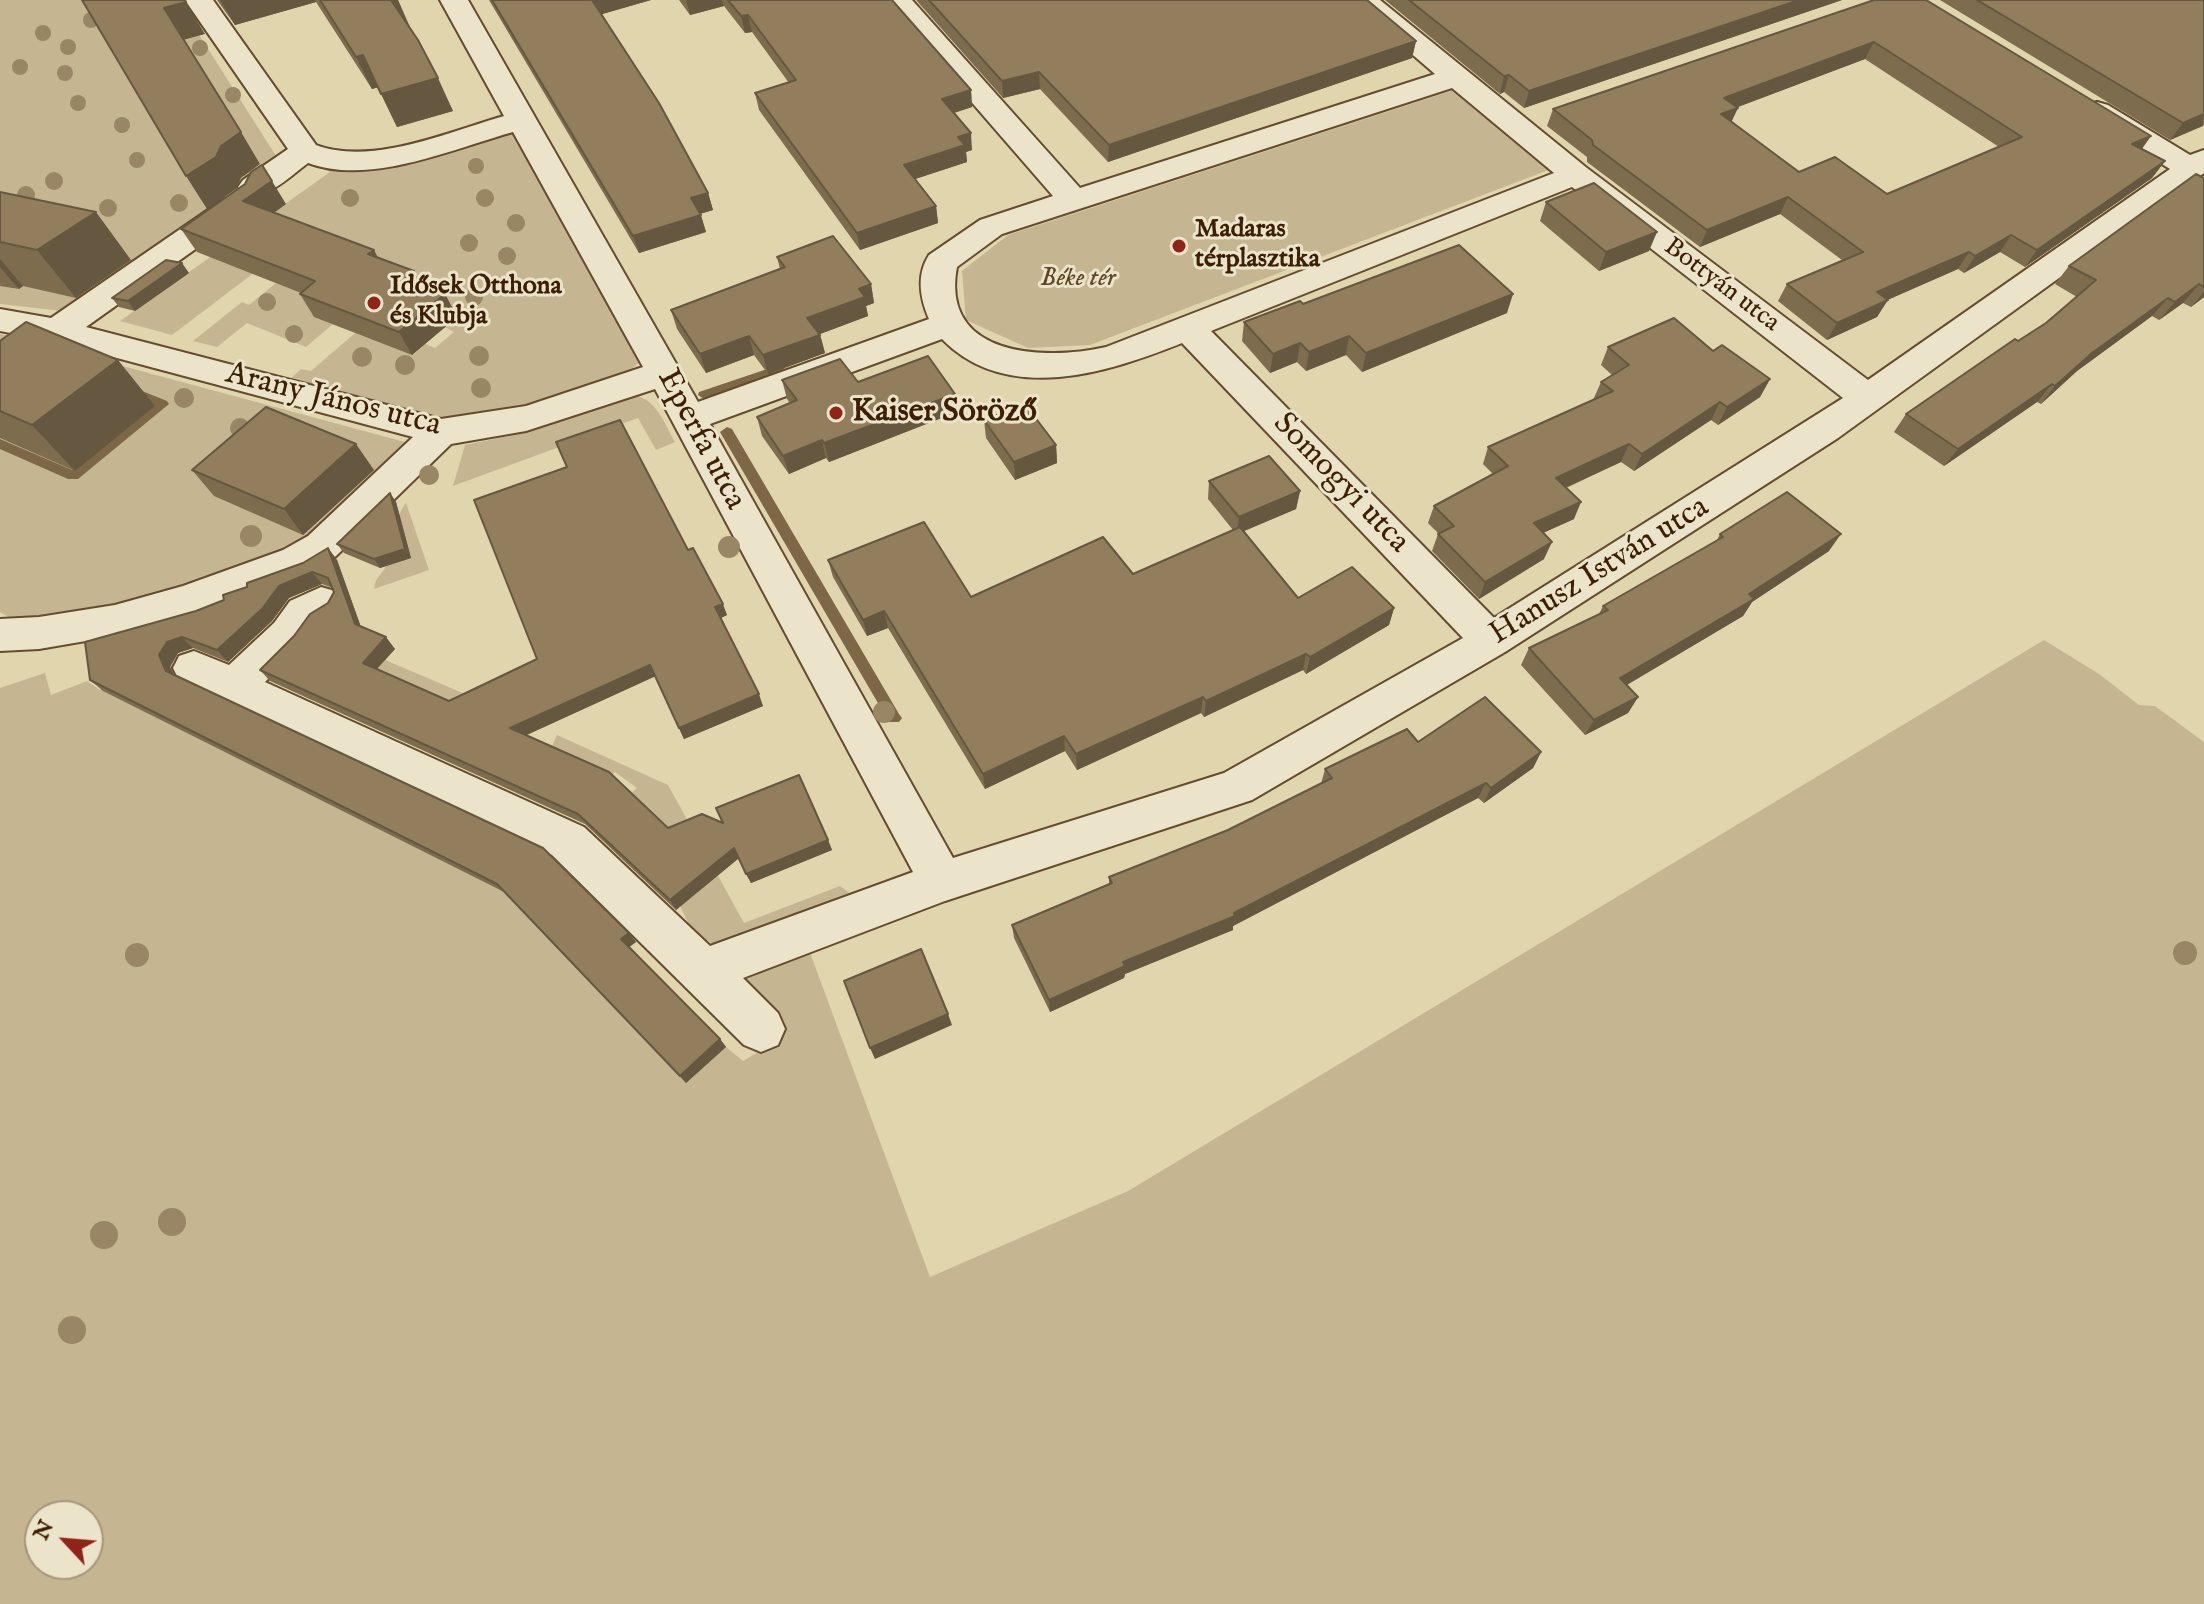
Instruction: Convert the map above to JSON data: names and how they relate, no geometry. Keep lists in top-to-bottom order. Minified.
{"streets":{"street":["Bottyán utca","Arany János utca","Eperfa utca","Somogyi utca","Hanusz István utca"]},"crossings":[["Bottyán utca","Hanusz István utca"],["Arany János utca","Eperfa utca"],["Eperfa utca","Hanusz István utca"],["Somogyi utca","Hanusz István utca"]],"parks":["Béke tér"],"places":["Madaras térplasztika","Idősek Otthona és Klubja","Kaiser Söröző"],"north":"top left"}
